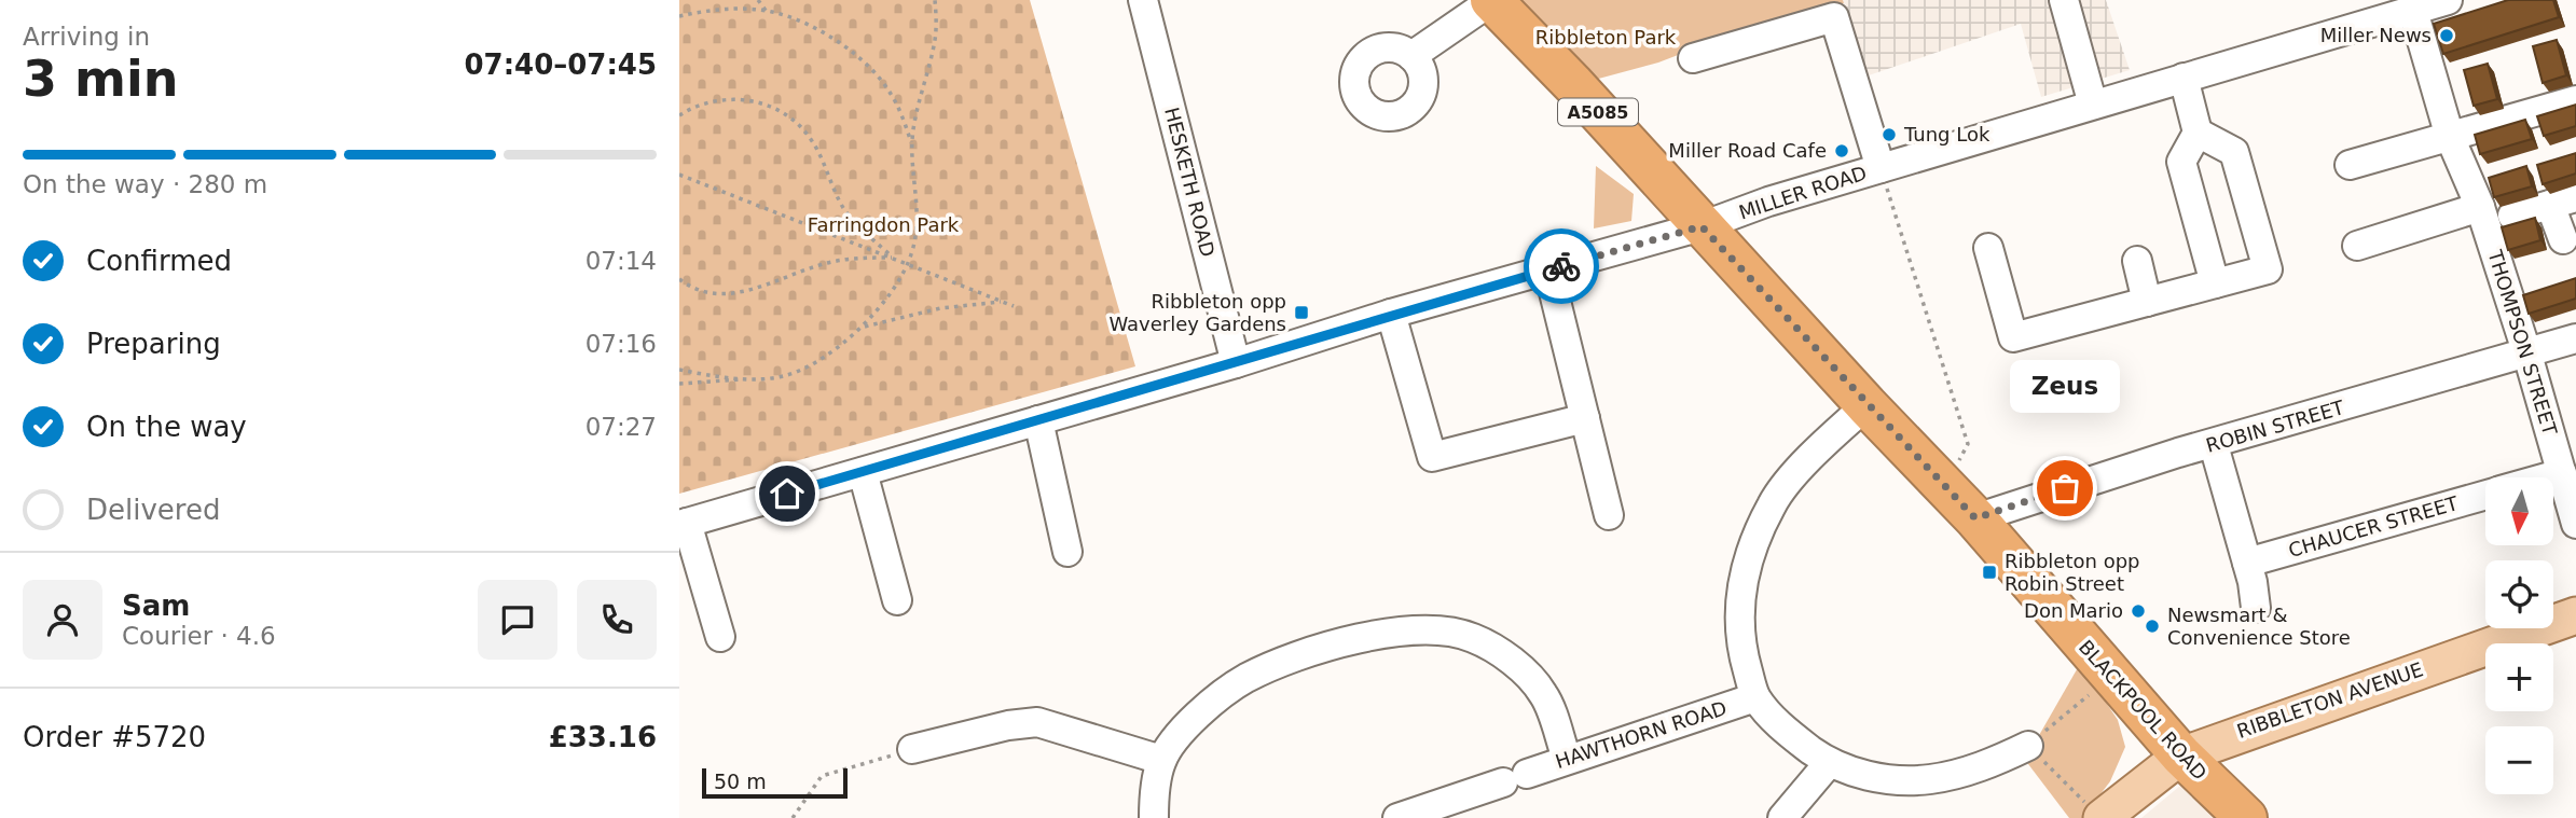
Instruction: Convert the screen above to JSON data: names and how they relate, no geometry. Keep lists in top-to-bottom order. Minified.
{"streets":{"highway":["A5085","BLACKPOOL ROAD"],"main road":["RIBBLETON AVENUE"],"street":["HESKETH ROAD","MILLER ROAD","THOMPSON STREET","ROBIN STREET","CHAUCER STREET","HAWTHORN ROAD"]},"crossings":[["HESKETH ROAD","MILLER ROAD"],["MILLER ROAD","THOMPSON STREET"],["MILLER ROAD","BLACKPOOL ROAD"],["THOMPSON STREET","ROBIN STREET"],["THOMPSON STREET","CHAUCER STREET"],["ROBIN STREET","BLACKPOOL ROAD"],["RIBBLETON AVENUE","BLACKPOOL ROAD"]],"parks":["Ribbleton Park","Farringdon Park"],"places":{"other":["Miller News","Tung Lok","Miller Road Cafe","Zeus","Don Mario","Newsmart & Convenience Store"],"transit":["Ribbleton opp Waverley Gardens","Ribbleton opp Robin Street"]},"scale_bar":"50 m","north":"bottom","page":{"heading":["3 min","Arriving in","07:40–07:45"],"panel":["Sam","Courier · 4.6","Order #5720","£33.16"],"bar":"On the way · 280 m","list":[["Confirmed","07:14"],["Preparing","07:16"],["On the way","07:27"],"Delivered"],"bubble":"Zeus","map_buttons":["+","−"],"scale":"50 m"}}
